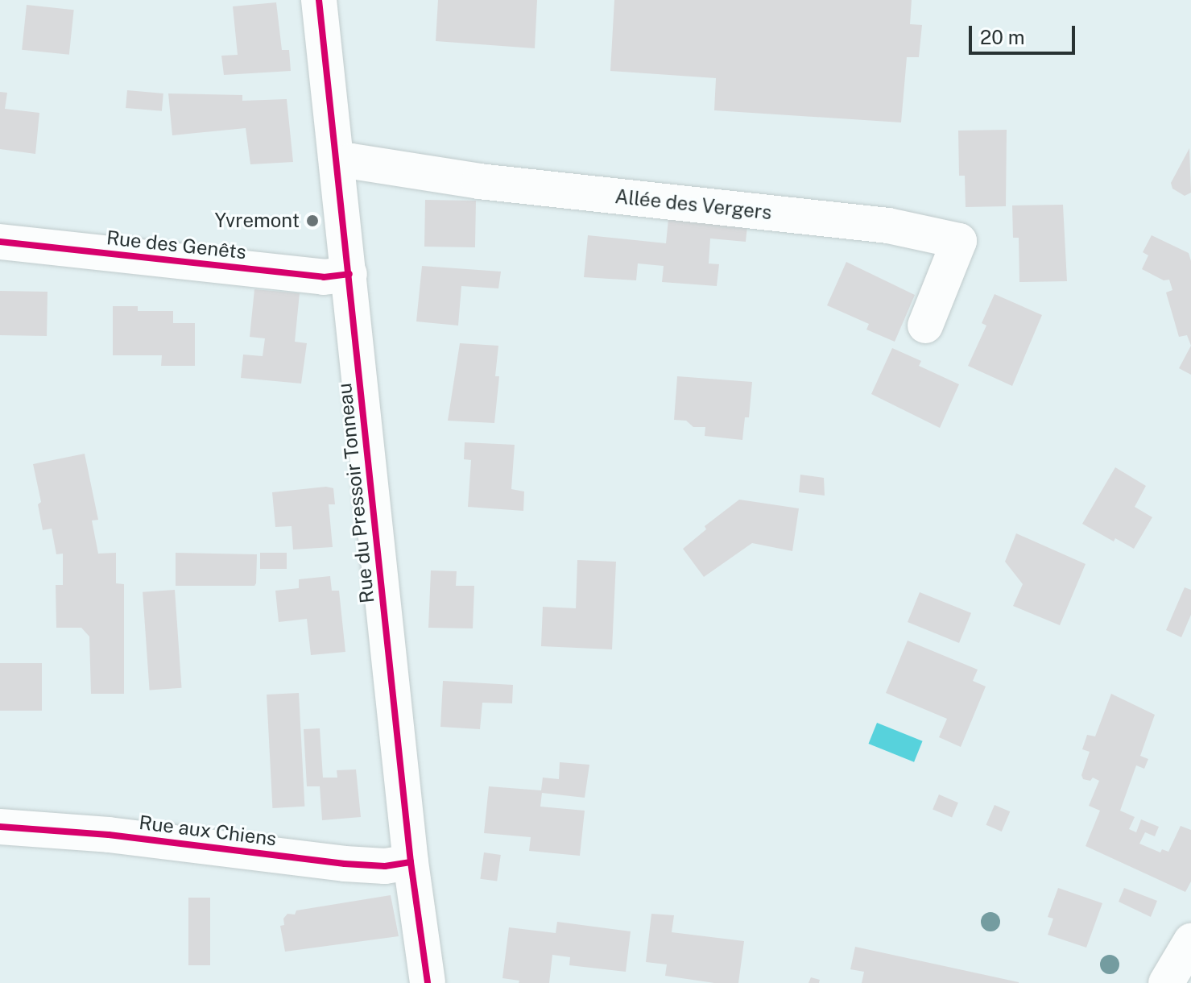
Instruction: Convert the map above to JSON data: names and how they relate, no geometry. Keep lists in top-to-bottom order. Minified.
{"streets":{"street":["Allée des Vergers","Rue des Genêts","Rue du Pressoir Tonneau","Rue aux Chiens"]},"crossings":[["Allée des Vergers","Rue du Pressoir Tonneau"],["Rue des Genêts","Rue du Pressoir Tonneau"],["Rue du Pressoir Tonneau","Rue aux Chiens"]],"places":["Yvremont"],"scale_bar":"20 m"}
